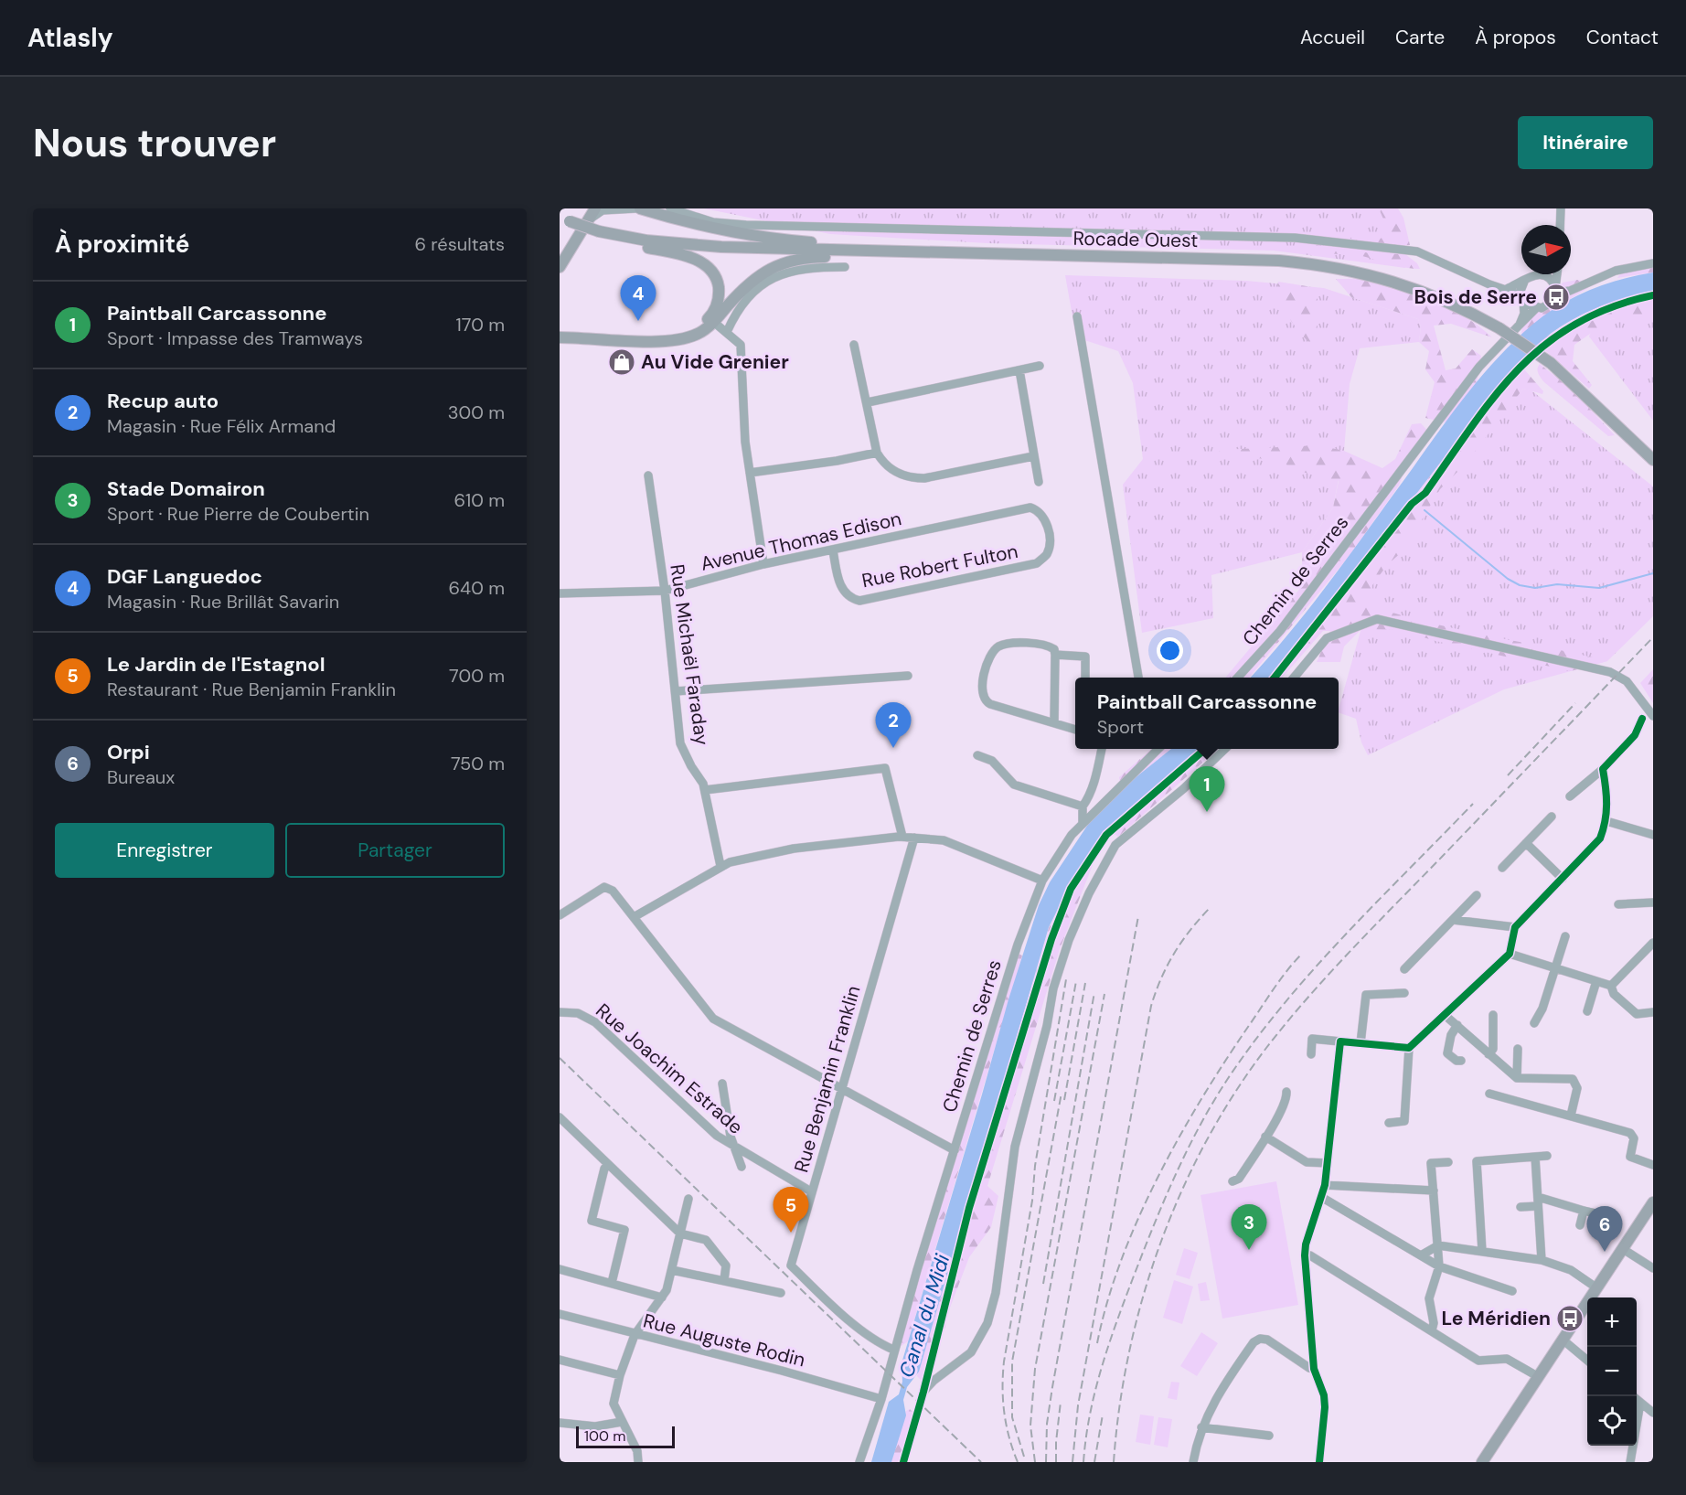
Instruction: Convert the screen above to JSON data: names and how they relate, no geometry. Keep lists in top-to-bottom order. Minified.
{"streets":{"main road":["Rocade Ouest"],"street":["Avenue Thomas Edison","Rue Robert Fulton","Chemin de Serres","Rue Michaël Faraday","Rue Joachim Estrade","Rue Benjamin Franklin","Rue Auguste Rodin"]},"crossings":[["Avenue Thomas Edison","Rue Robert Fulton"],["Avenue Thomas Edison","Rue Michaël Faraday"],["Chemin de Serres","Rue Benjamin Franklin"],["Chemin de Serres","Rue Auguste Rodin"],["Rue Joachim Estrade","Rue Benjamin Franklin"]],"water":["Canal du Midi"],"places":{"bus stop":["Bois de Serre","Le Méridien"],"shop":["Au Vide Grenier"]},"scale_bar":"100 m","north":"right","page":{"header":"Atlasly","nav":["Accueil","Carte","À propos","Contact"],"buttons":["Itinéraire",["Enregistrer","Partager"]],"title":"Nous trouver","heading":["À proximité","6 résultats"],"pins":["4","2","1","5","3","6"],"list":[{"mark":"1","name":"Paintball Carcassonne","note":"Sport · Impasse des Tramways","value":"170 m"},{"mark":"2","name":"Recup auto","note":"Magasin · Rue Félix Armand","value":"300 m"},{"mark":"3","name":"Stade Domairon","note":"Sport · Rue Pierre de Coubertin","value":"610 m"},{"mark":"4","name":"DGF Languedoc","note":"Magasin · Rue Brillât Savarin","value":"640 m"},{"mark":"5","name":"Le Jardin de l'Estagnol","note":"Restaurant · Rue Benjamin Franklin","value":"700 m"},{"mark":"6","name":"Orpi","note":"Bureaux","value":"750 m"}],"popup":["Paintball Carcassonne","Sport"],"map_buttons":["+","−"],"scale":"100 m"}}
